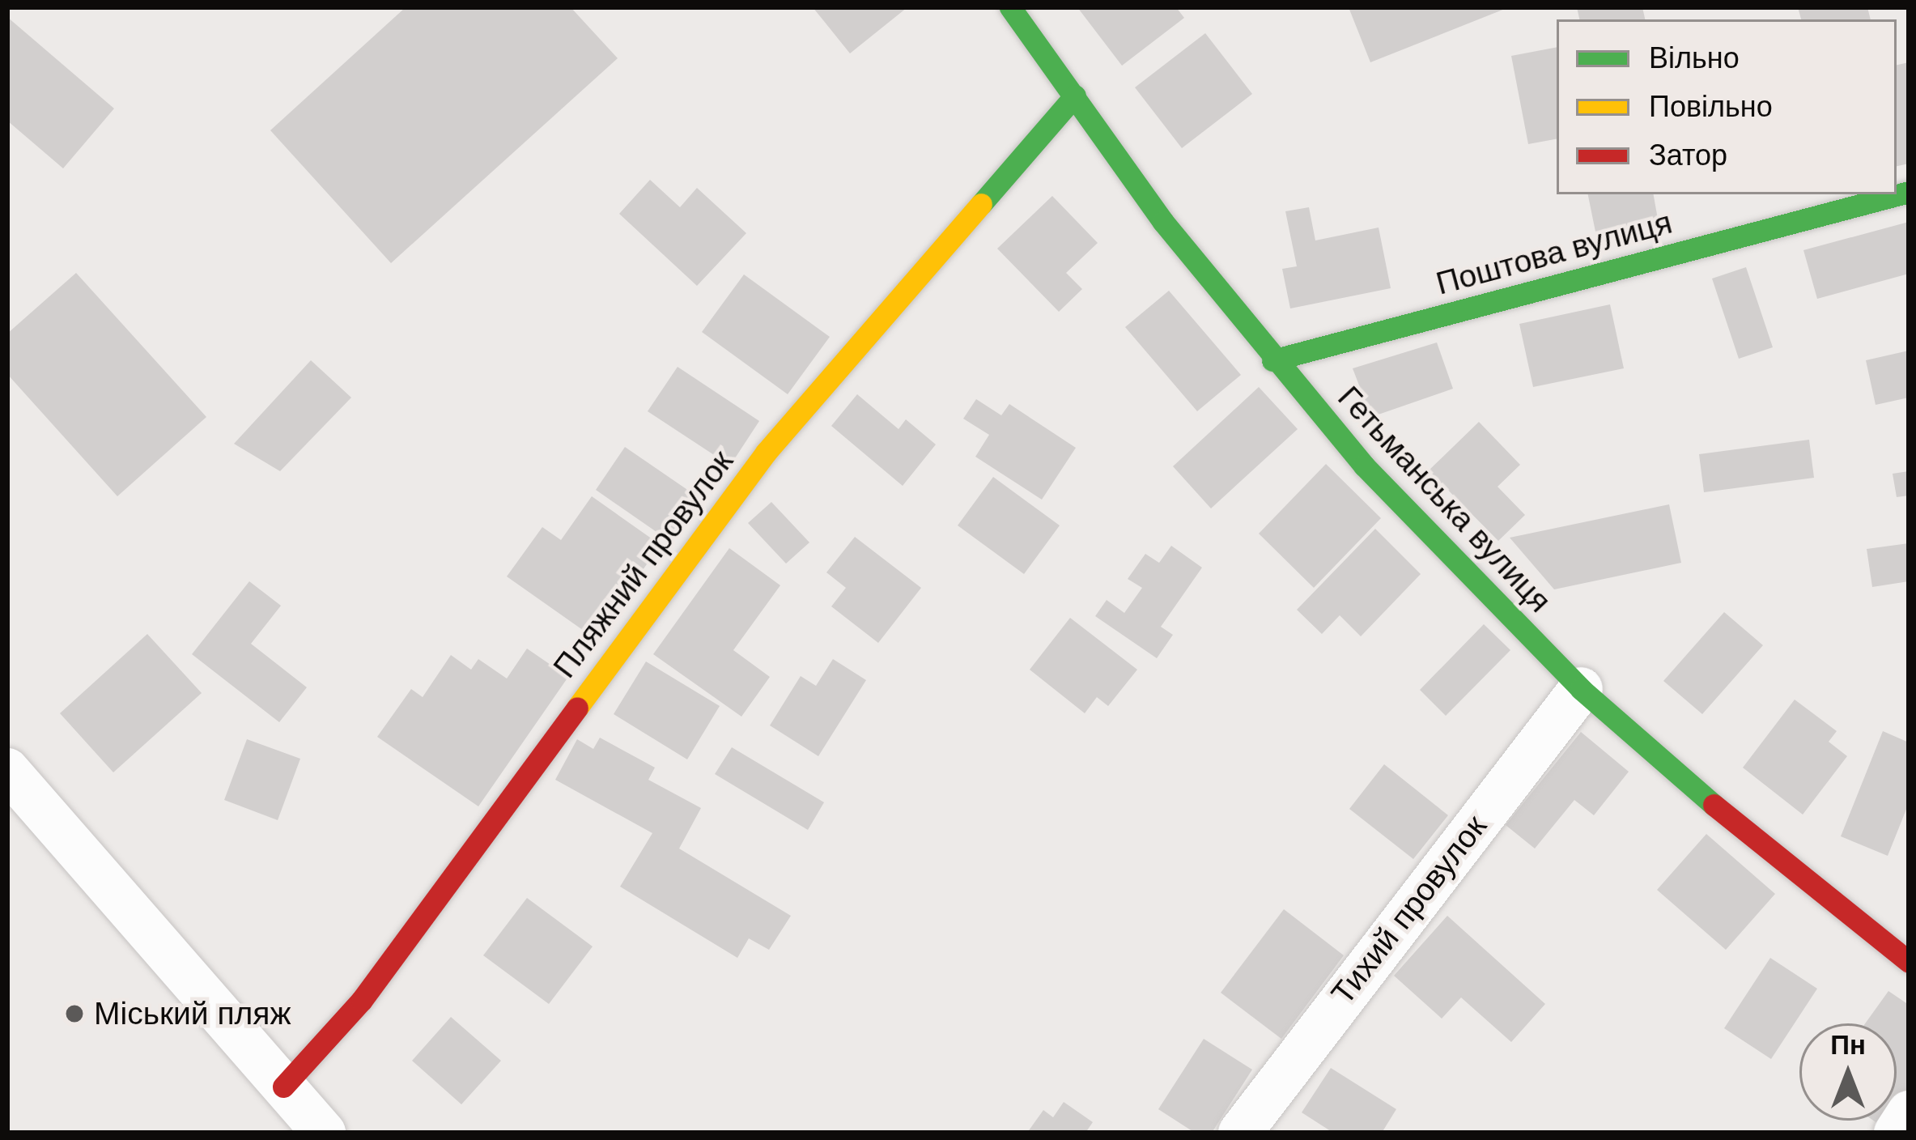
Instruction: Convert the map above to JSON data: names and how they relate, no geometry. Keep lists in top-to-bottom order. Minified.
{"streets":{"street":["Поштова вулиця","Гетьманська вулиця","Пляжний провулок","Тихий провулок"]},"crossings":[["Поштова вулиця","Гетьманська вулиця"],["Гетьманська вулиця","Пляжний провулок"],["Гетьманська вулиця","Тихий провулок"]],"places":["Міський пляж"],"legend":["Вільно","Повільно","Затор"],"north":"top"}
